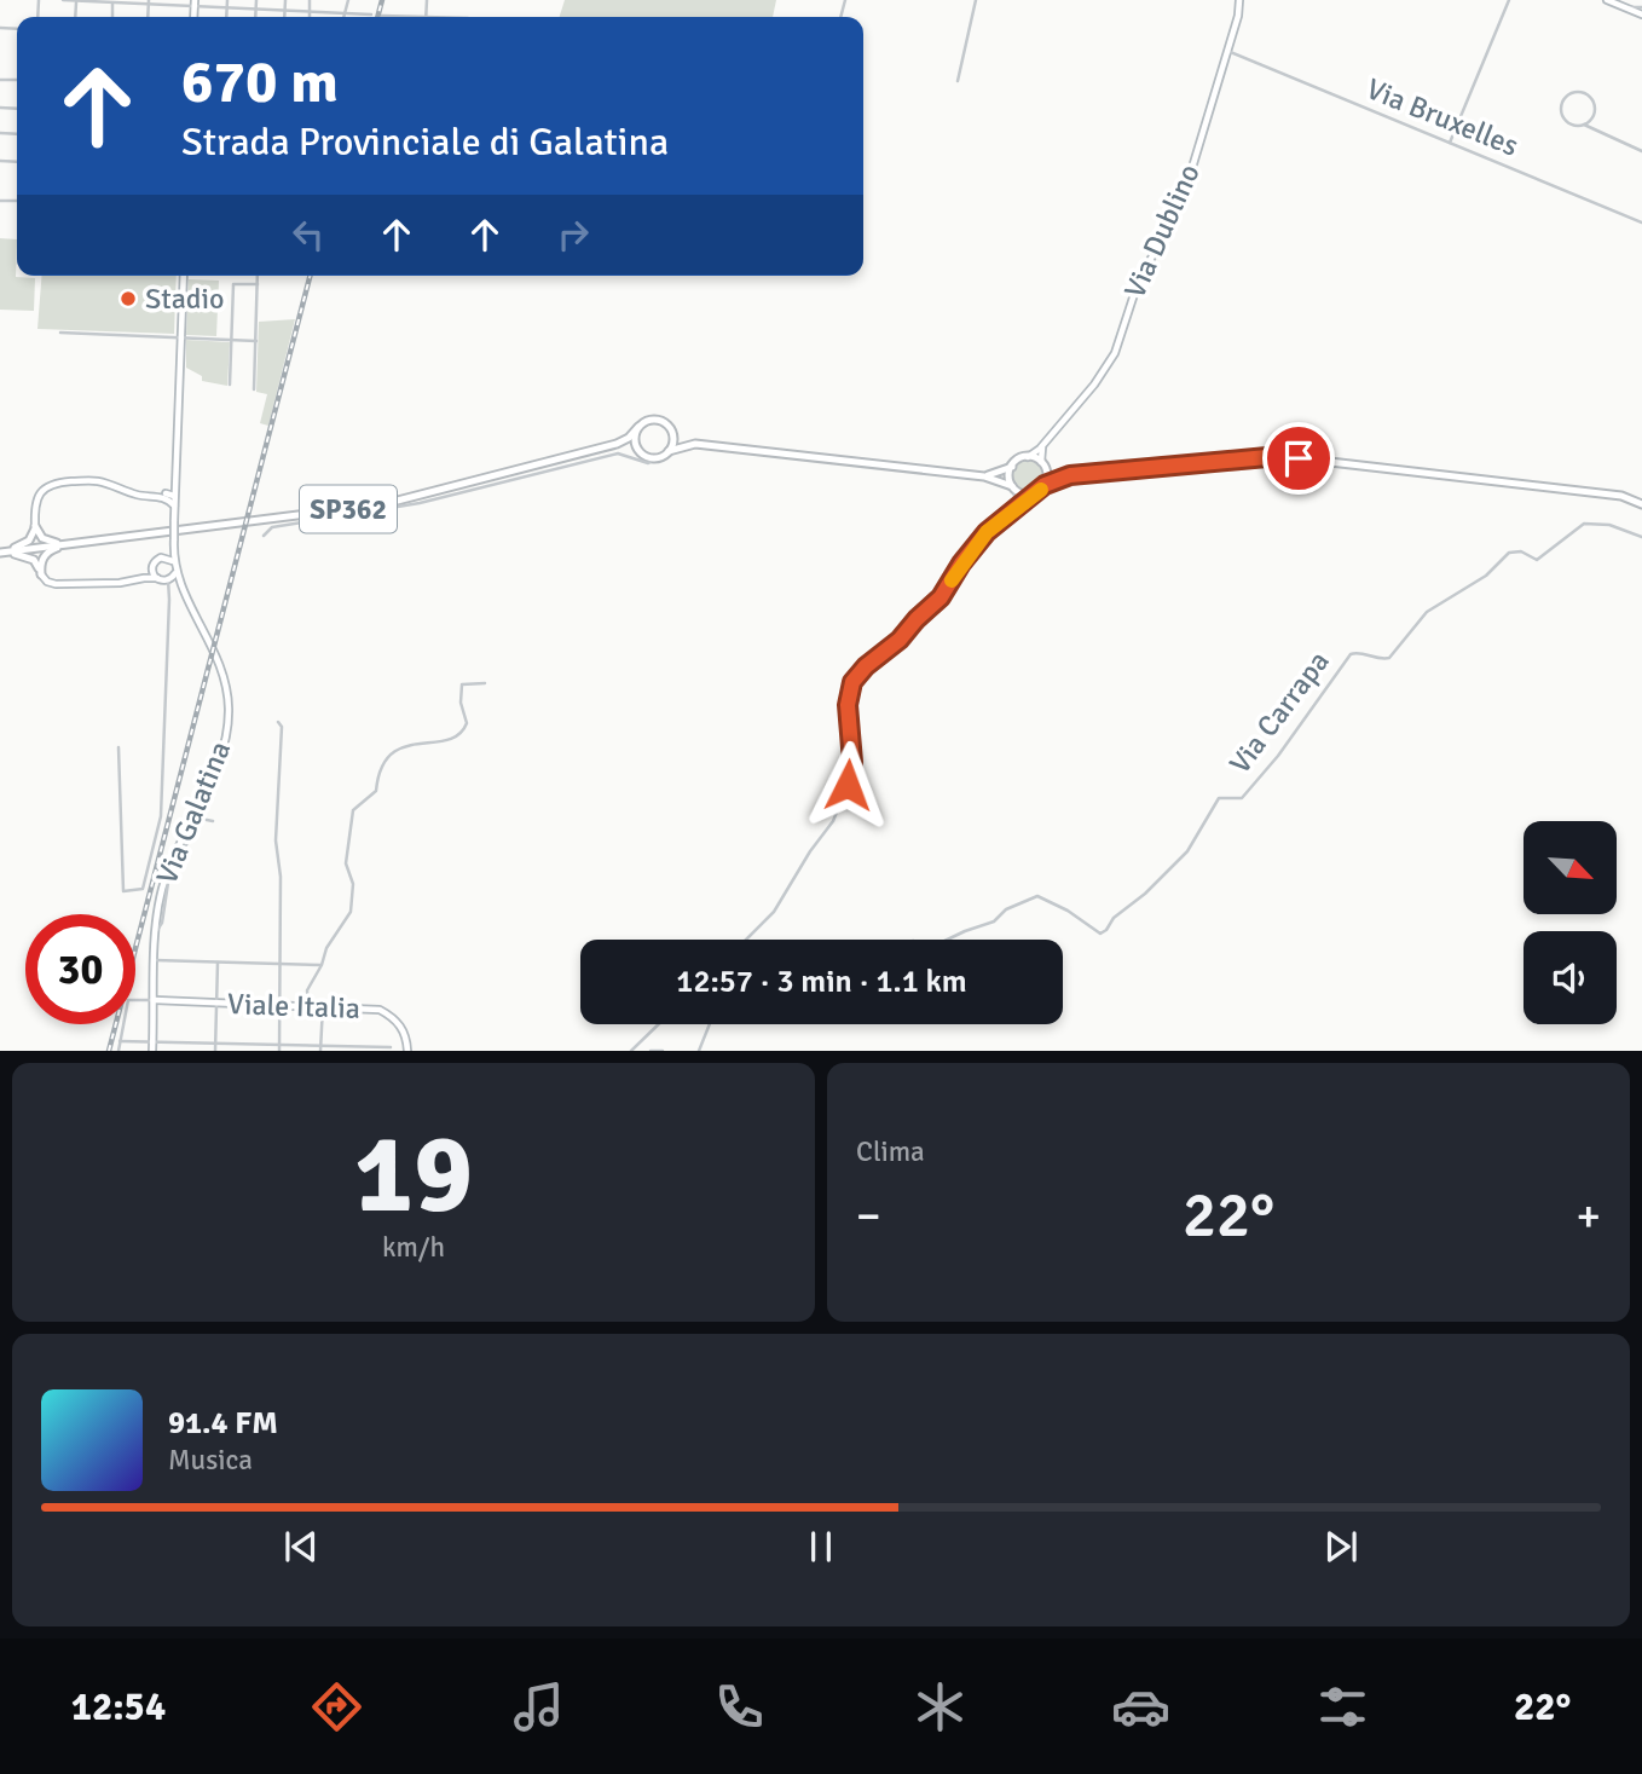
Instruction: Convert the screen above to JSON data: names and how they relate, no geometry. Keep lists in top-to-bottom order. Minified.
{"streets":{"main road":["SP362"],"street":["Via Bruxelles","Via Dublino","Via Carrapa","Via Galatina","Viale Italia"]},"crossings":[["Via Bruxelles","Via Dublino"],["Via Galatina","Viale Italia"]],"places":["Stadio"],"north":"bottom right","page":{"turn":["670 m","Strada Provinciale di Galatina"],"limit":"30","trip":"12:57 · 3 min · 1.1 km","tile":[["19","km/h"],"Clima"],"heat":["−","22°","+"],"song":["91.4 FM","Musica"],"tabs":["12:54","22°"]}}
